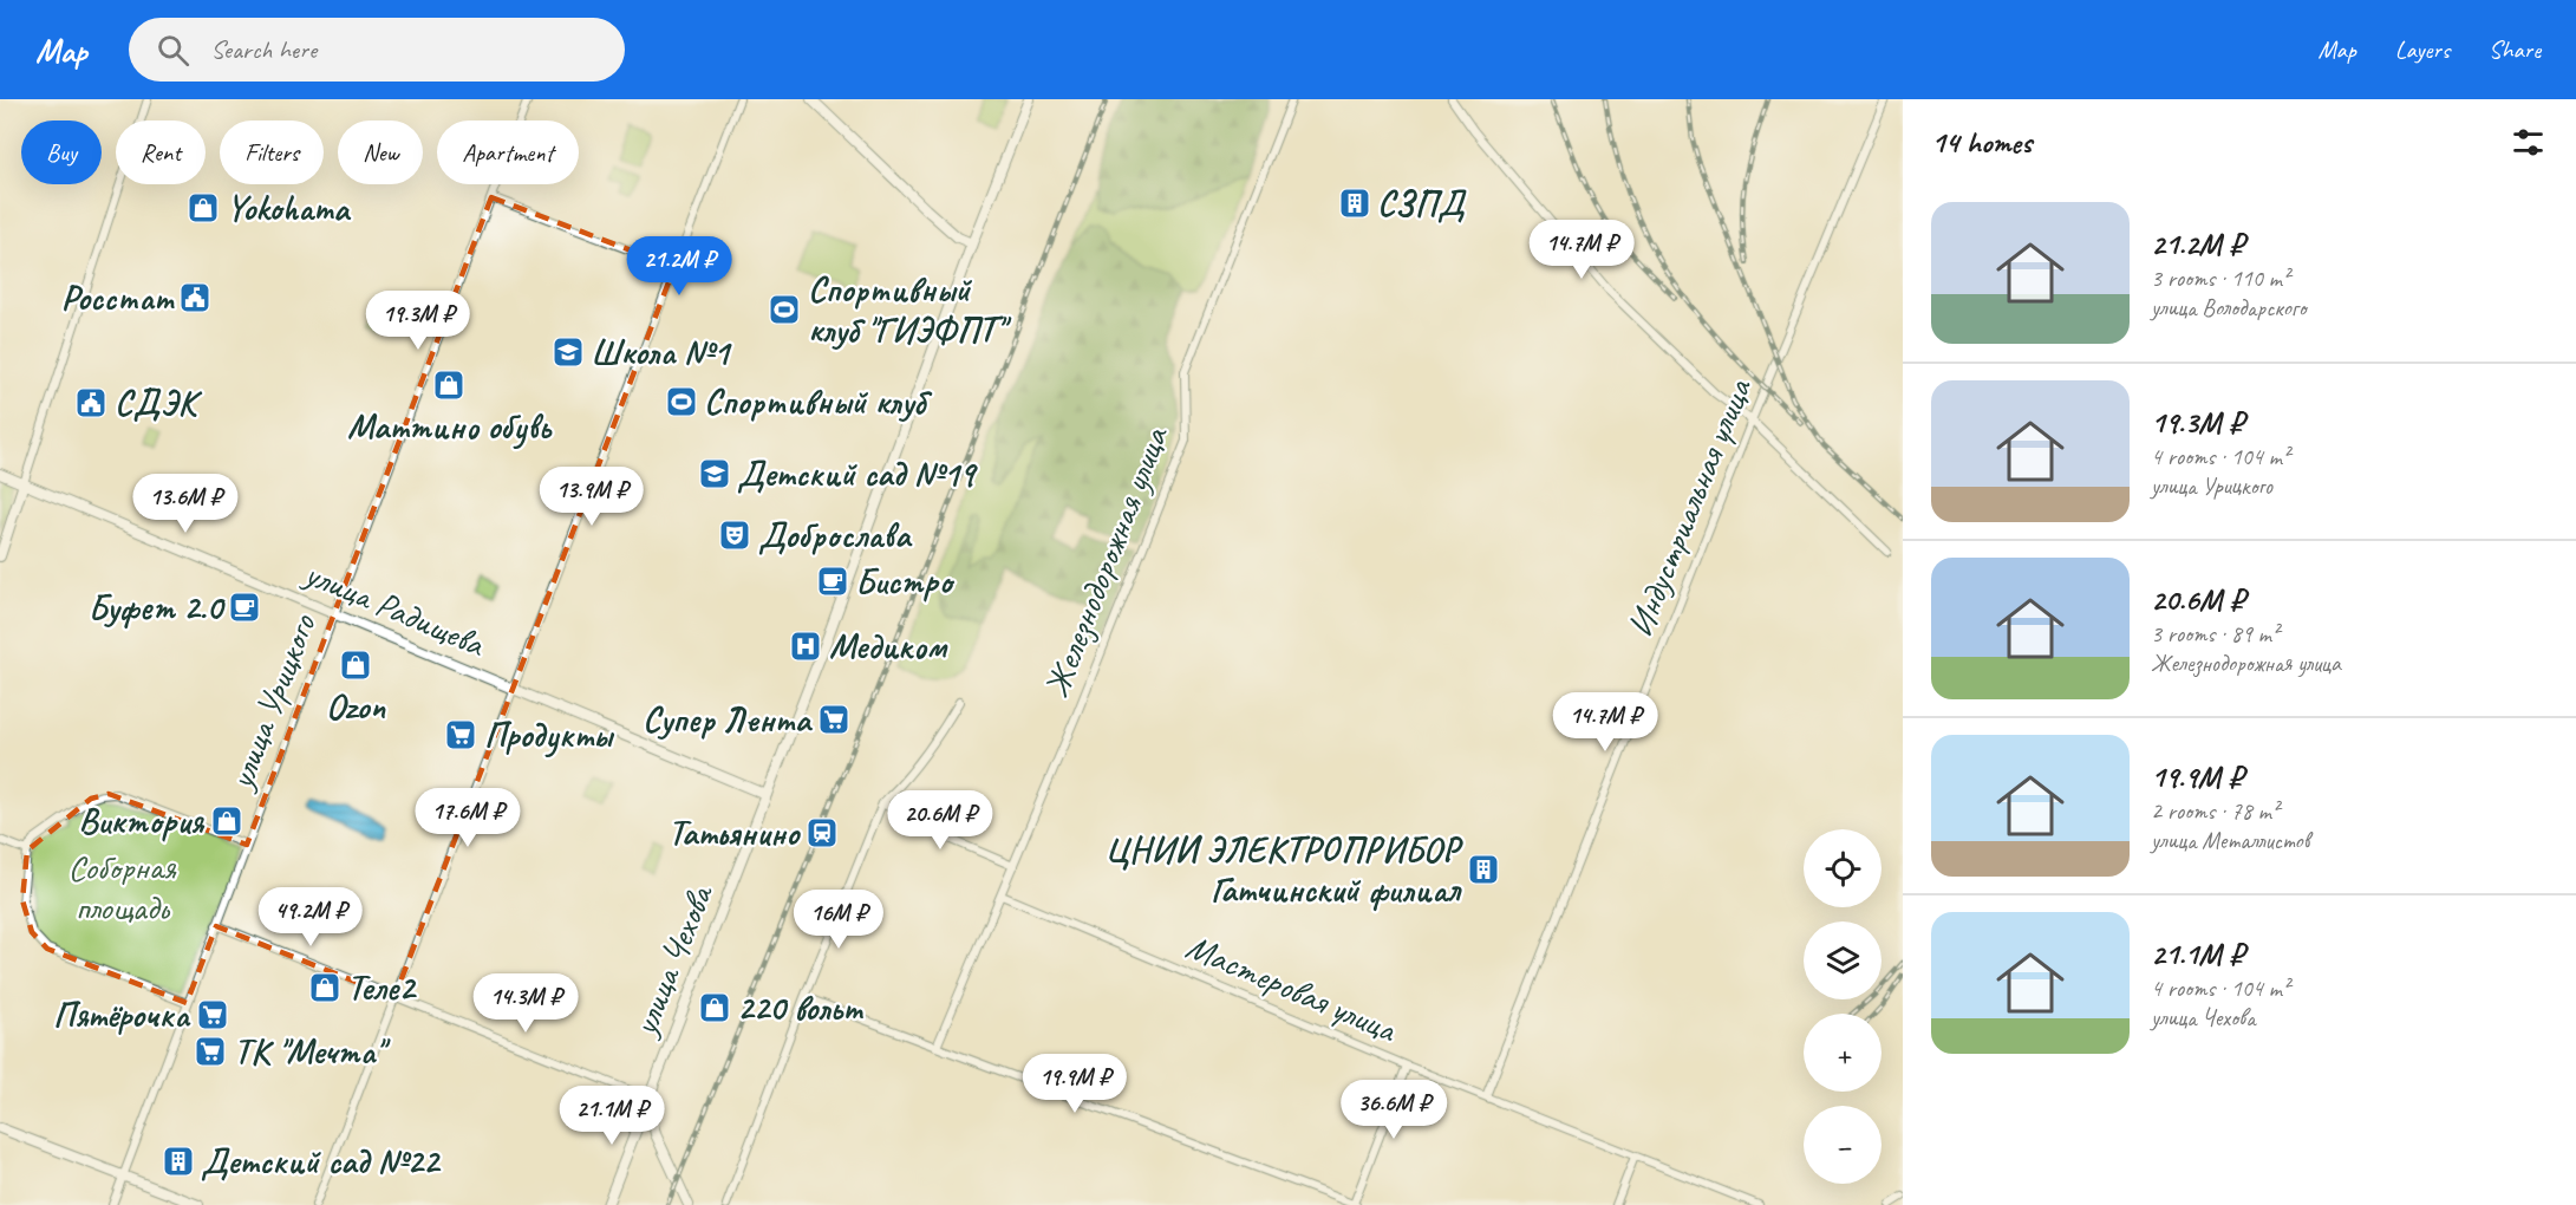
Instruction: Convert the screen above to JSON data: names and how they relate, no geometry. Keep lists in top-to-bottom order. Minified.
{"streets":{"street":["Индустриальная улица","Железнодорожная улица","улица Радищева","улица Урицкого","улица Чехова","Мастеровая улица"]},"crossings":[["Индустриальная улица","Мастеровая улица"],["Железнодорожная улица","Мастеровая улица"],["улица Радищева","улица Урицкого"],["улица Радищева","улица Чехова"]],"parks":["Соборная площадь"],"places":{"building":["СЗПД","ЦНИИ ЭЛЕКТРОПРИБОР Гатчинский филиал","Детский сад №22"],"shop":["Yokohama","Маттино обувь","Ozon","Виктория","Теле2","220 вольт"],"public building":["Росстат","СДЭК"],"sports":["Спортивный клуб \"ГИЭФПТ\"","Спортивный клуб"],"school or university":["Школа №1","Детский сад №19"],"theatre":["Доброслава"],"cafe":["Бистро","Буфет 2.0"],"hospital":["Медиком"],"supermarket":["Супер Лента","Продукты","Пятёрочка","ТК \"Мечта\""],"station":["Татьянино"]},"page":{"header":"Map","search":"Search here","nav":["Map","Layers","Share"],"heading":"14 homes","chip":["Buy","Rent","Filters","New","Apartment"],"list":[{"name":"21.2M ₽","note":"3 rooms · 110 m² · улица Володарского"},{"name":"19.3M ₽","note":"4 rooms · 104 m² · улица Урицкого"},{"name":"20.6M ₽","note":"3 rooms · 89 m² · Железнодорожная улица"},{"name":"19.9M ₽","note":"2 rooms · 78 m² · улица Металлистов"},{"name":"21.1M ₽","note":"4 rooms · 104 m² · улица Чехова"}],"price":["14.7M ₽","21.2M ₽","19.3M ₽","13.9M ₽","13.6M ₽","14.7M ₽","17.6M ₽","20.6M ₽","49.2M ₽","16M ₽","14.3M ₽","19.9M ₽","36.6M ₽","21.1M ₽"],"map_buttons":["+","−"]}}
